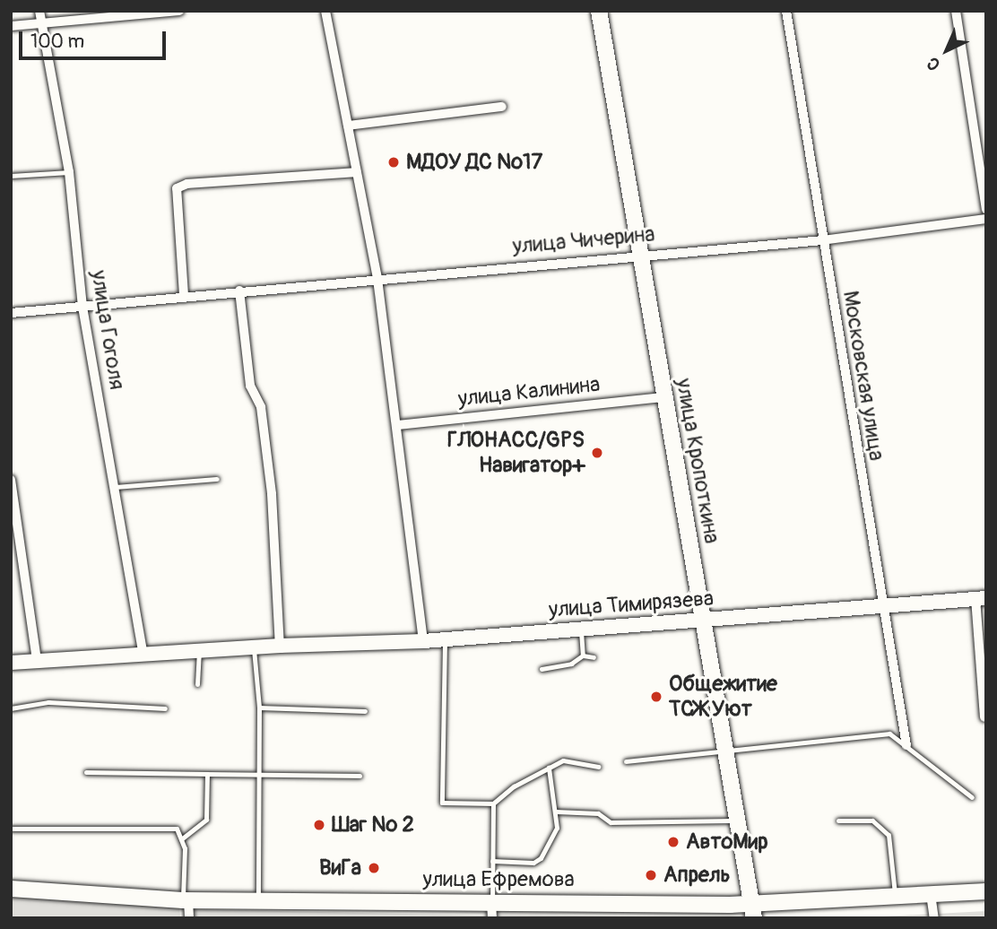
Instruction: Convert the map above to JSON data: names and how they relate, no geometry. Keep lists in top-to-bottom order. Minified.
{"streets":{"main road":["улица Кропоткина","улица Ефремова"],"street":["улица Чичерина","улица Гоголя","Московская улица","улица Калинина","улица Тимирязева"]},"crossings":[["улица Чичерина","улица Гоголя"],["улица Чичерина","Московская улица"],["улица Чичерина","улица Кропоткина"],["улица Гоголя","улица Тимирязева"],["Московская улица","улица Тимирязева"],["улица Калинина","улица Кропоткина"],["улица Кропоткина","улица Тимирязева"],["улица Кропоткина","улица Ефремова"]],"places":["МДОУ ДС №17","ГЛОНАСС/GPS Навигатор+","Общежитие ТСЖ Уют","Шаг № 2","АвтоМир","ВиГа","Апрель"],"scale_bar":"100 m","north":"bottom left"}
